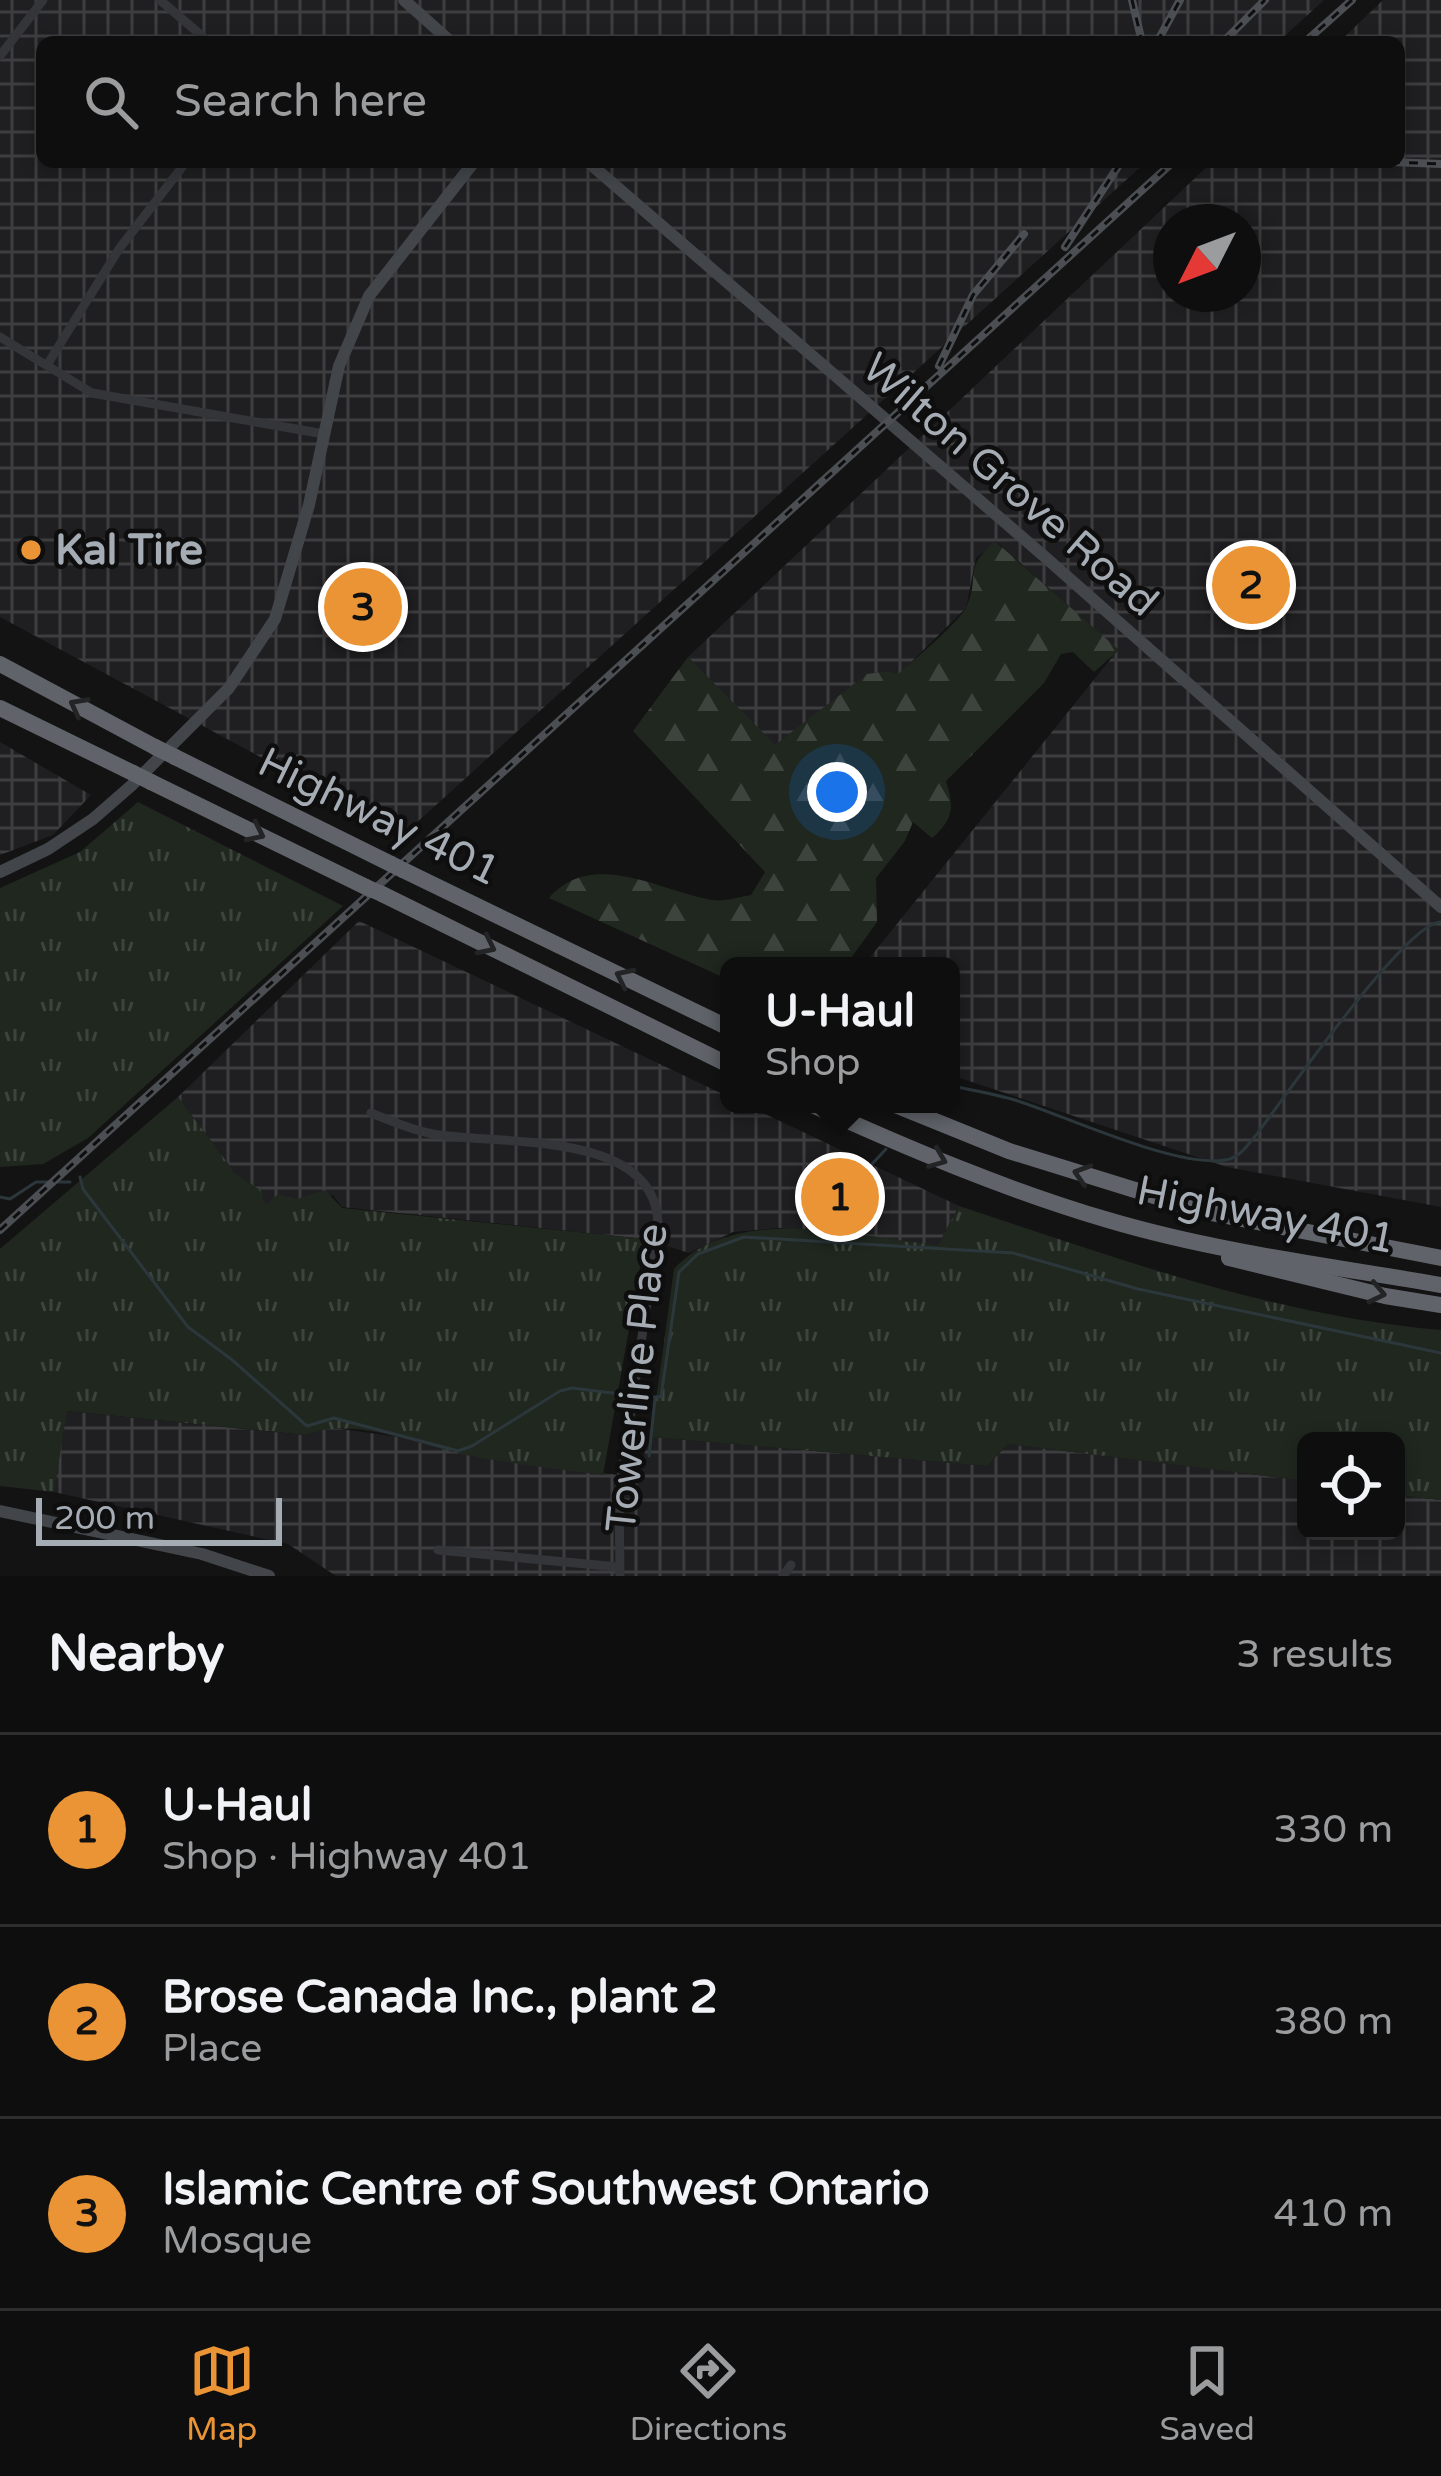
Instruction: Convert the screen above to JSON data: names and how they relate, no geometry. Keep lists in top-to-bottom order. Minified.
{"streets":{"highway":["Highway 401"],"main road":["Wilton Grove Road"],"street":["Towerline Place"]},"places":["Kal Tire"],"scale_bar":"200 m","north":"bottom left","page":{"search":"Search here","pins":["2","3","1"],"popup":["U-Haul","Shop"],"scale":"200 m","heading":["Nearby","3 results"],"list":[{"mark":"1","name":"U-Haul","note":"Shop · Highway 401","value":"330 m"},{"mark":"2","name":"Brose Canada Inc., plant 2","note":"Place","value":"380 m"},{"mark":"3","name":"Islamic Centre of Southwest Ontario","note":"Mosque","value":"410 m"}],"nav":["Map","Directions","Saved"]}}
